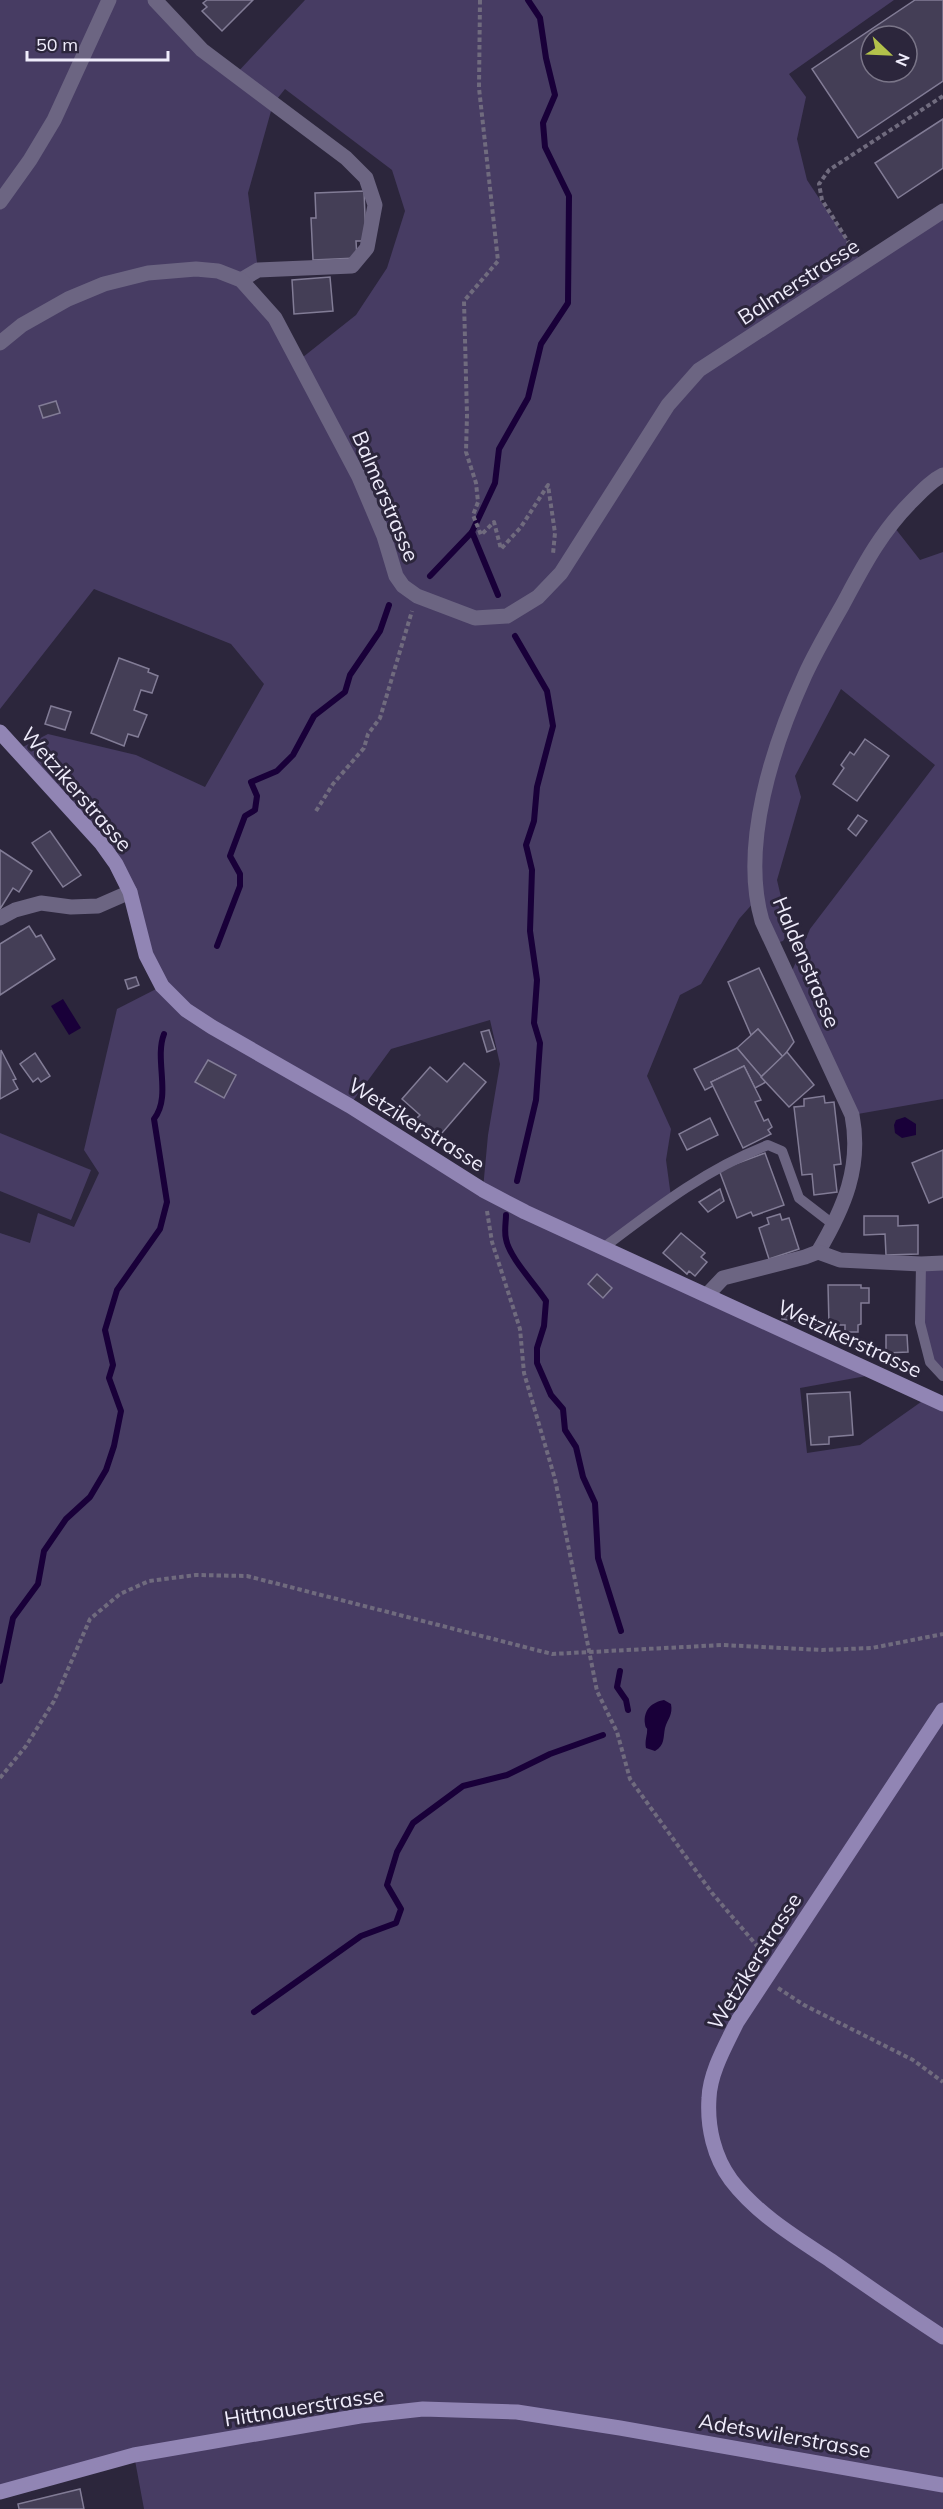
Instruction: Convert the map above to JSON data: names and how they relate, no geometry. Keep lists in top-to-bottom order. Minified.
{"streets":{"street":["Balmerstrasse","Wetzikerstrasse","Haldenstrasse","Hittnauerstrasse","Adetswilerstrasse"]},"crossings":[["Hittnauerstrasse","Adetswilerstrasse"]],"scale_bar":"50 m","north":"bottom right"}
